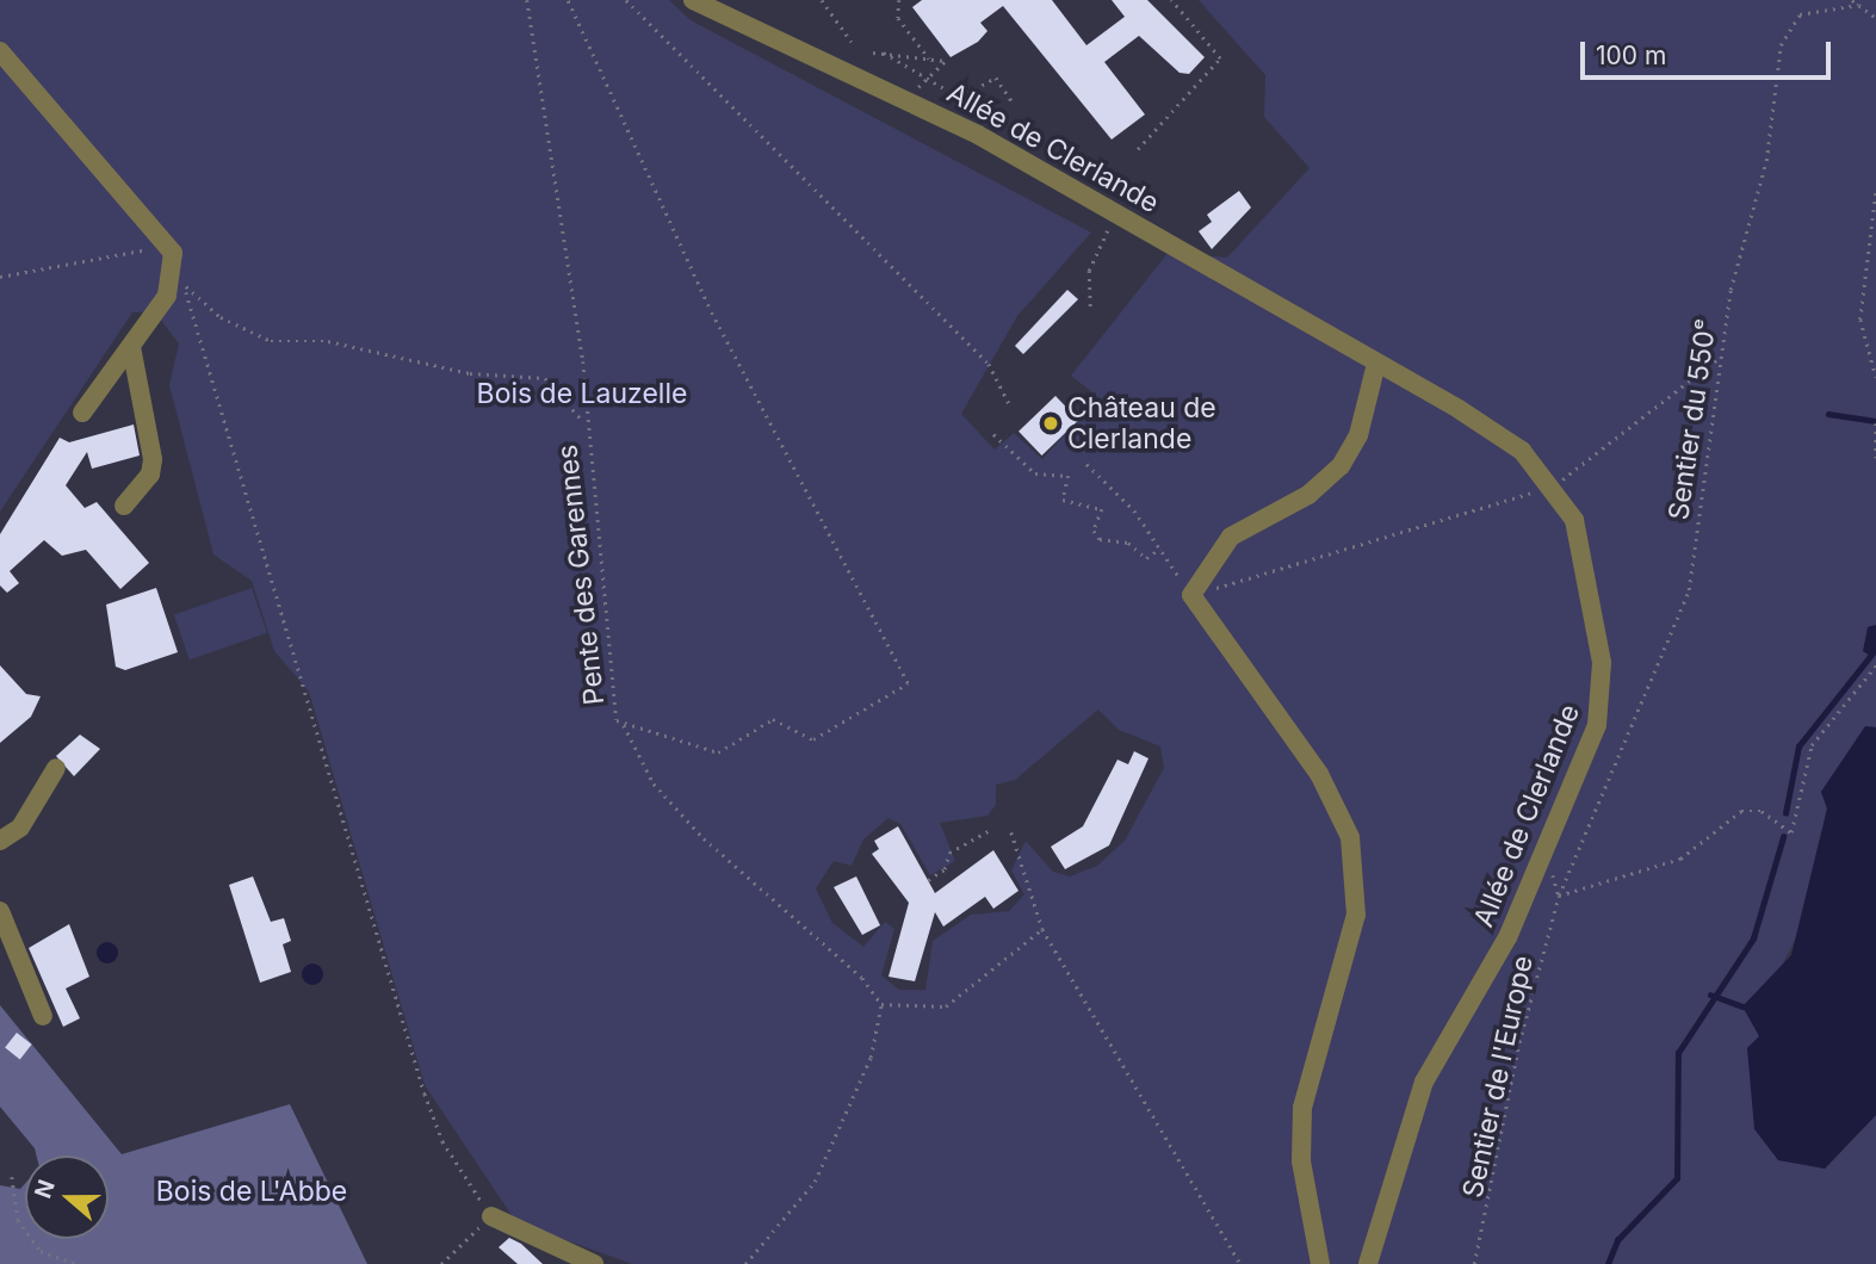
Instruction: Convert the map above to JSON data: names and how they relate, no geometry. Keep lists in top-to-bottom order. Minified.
{"streets":{"street":["Allée de Clerlande"],"path":["Sentier du 550ᵉ","Pente des Garennes","Sentier de l'Europe"]},"crossings":[["Sentier du 550ᵉ","Sentier de l'Europe"]],"parks":["Bois de Lauzelle","Bois de L'Abbe"],"places":["Château de Clerlande"],"scale_bar":"100 m","north":"left"}
